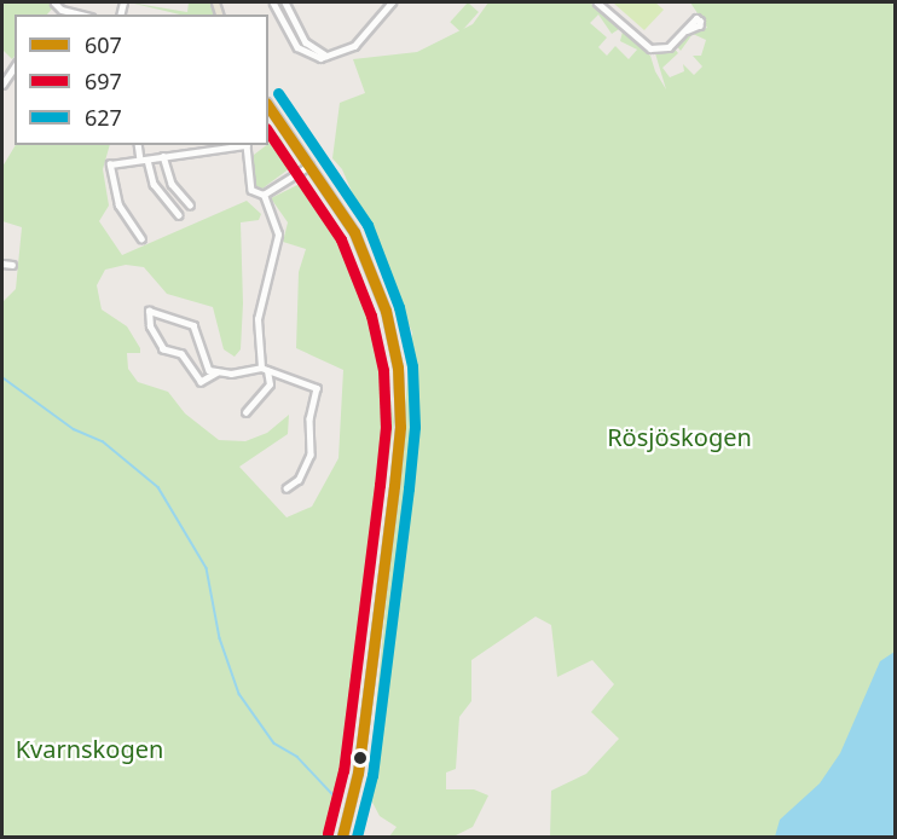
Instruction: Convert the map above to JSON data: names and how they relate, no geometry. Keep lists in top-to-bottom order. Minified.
{"parks":["Rösjöskogen","Kvarnskogen"],"lines":["transit line 627","transit line 607","transit line 697"],"legend":["607","697","627"]}
